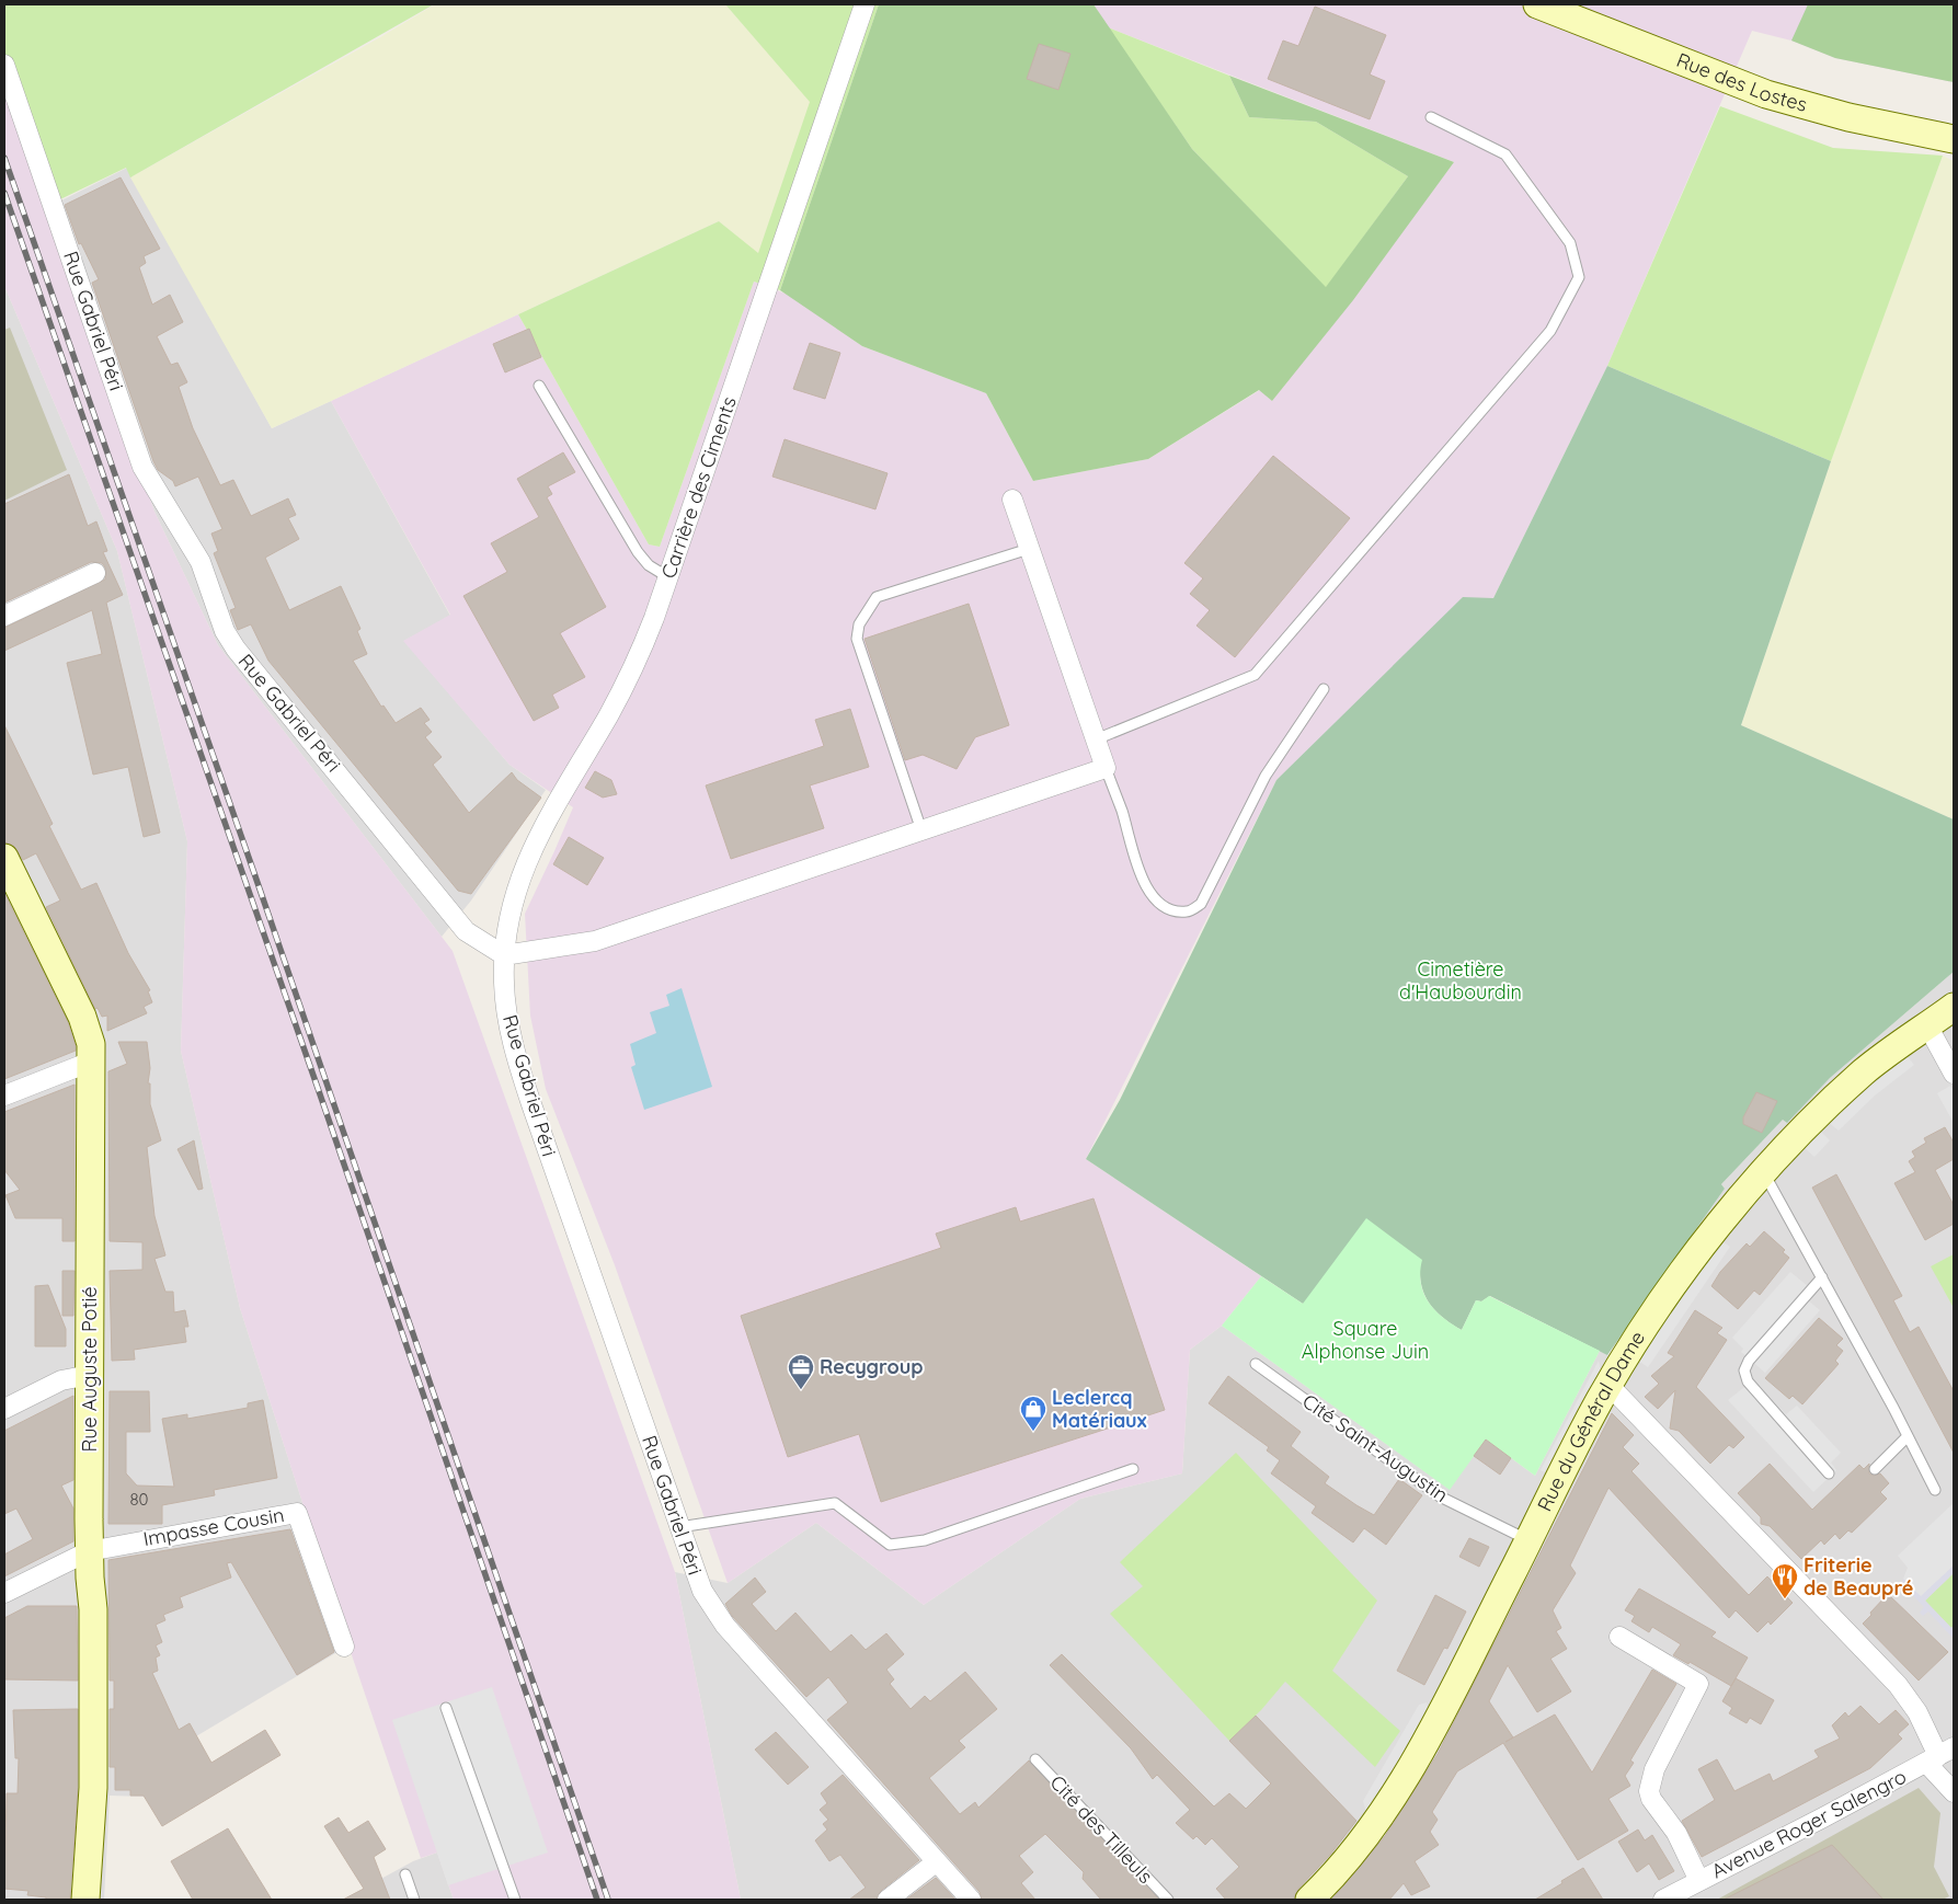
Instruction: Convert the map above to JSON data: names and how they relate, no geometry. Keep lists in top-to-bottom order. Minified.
{"streets":{"street":["Rue des Lostes","Rue Gabriel Péri","Carrière des Ciments","Rue Auguste Potié","Rue du Général Dame","Impasse Cousin","Avenue Roger Salengro"],"lane":["Cité Saint-Augustin","Cité des Tilleuls"]},"crossings":[["Rue Gabriel Péri","Carrière des Ciments"],["Rue Auguste Potié","Impasse Cousin"],["Rue du Général Dame","Cité Saint-Augustin"]],"parks":["Cimetière d'Haubourdin","Square Alphonse Juin"],"places":{"office":["Recygroup"],"shop":["Leclercq Matériaux"],"restaurant":["Friterie de Beaupré"]},"house_numbers":["80"]}
